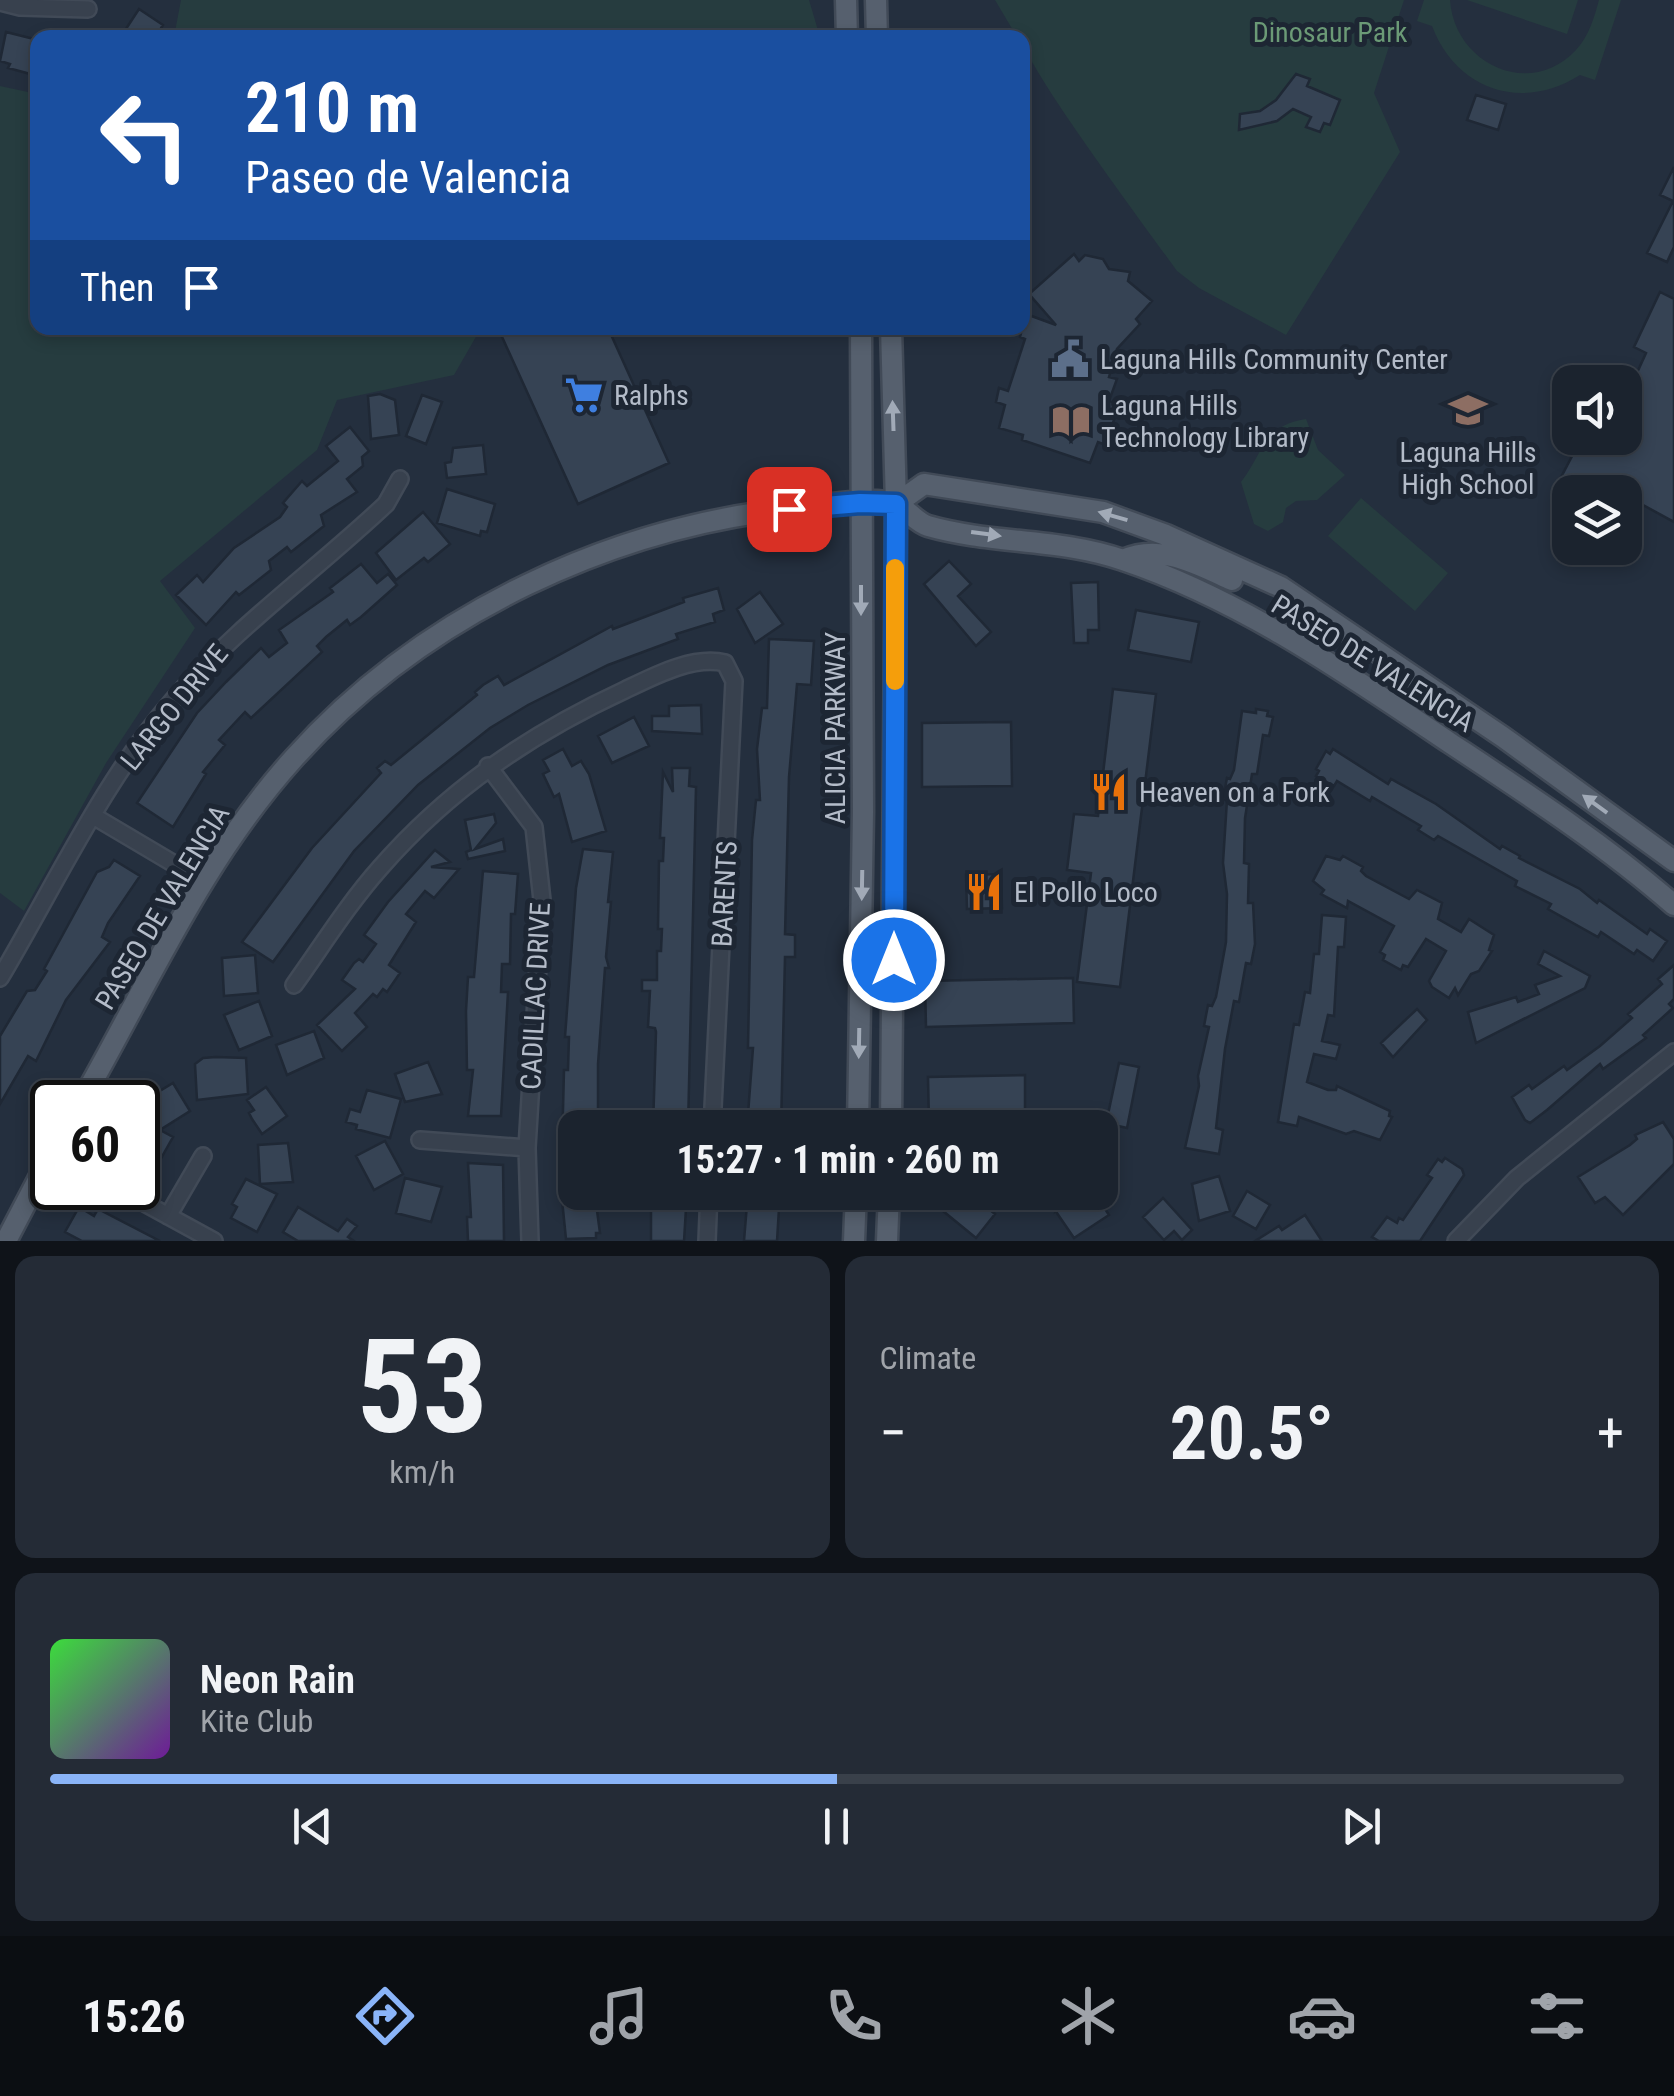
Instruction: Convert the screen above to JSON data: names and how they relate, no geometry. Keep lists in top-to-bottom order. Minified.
{"streets":{"main road":["PASEO DE VALENCIA","ALICIA PARKWAY"],"street":["LARGO DRIVE","BARENTS","CADILLAC DRIVE"]},"crossings":[["PASEO DE VALENCIA","ALICIA PARKWAY"],["BARENTS","CADILLAC DRIVE"]],"parks":["Dinosaur Park"],"places":{"public building":["Laguna Hills Community Center"],"supermarket":["Ralphs"],"school or university":["Laguna Hills High School"],"library":["Laguna Hills Technology Library"],"restaurant":["Heaven on a Fork","El Pollo Loco"]},"page":{"turn":["210 m","Paseo de Valencia"],"then":"Then","limit":"60","trip":"15:27 · 1 min · 260 m","tile":[["53","km/h"],"Climate"],"heat":["−","20.5°","+"],"song":["Neon Rain","Kite Club"],"tabs":"15:26"}}
